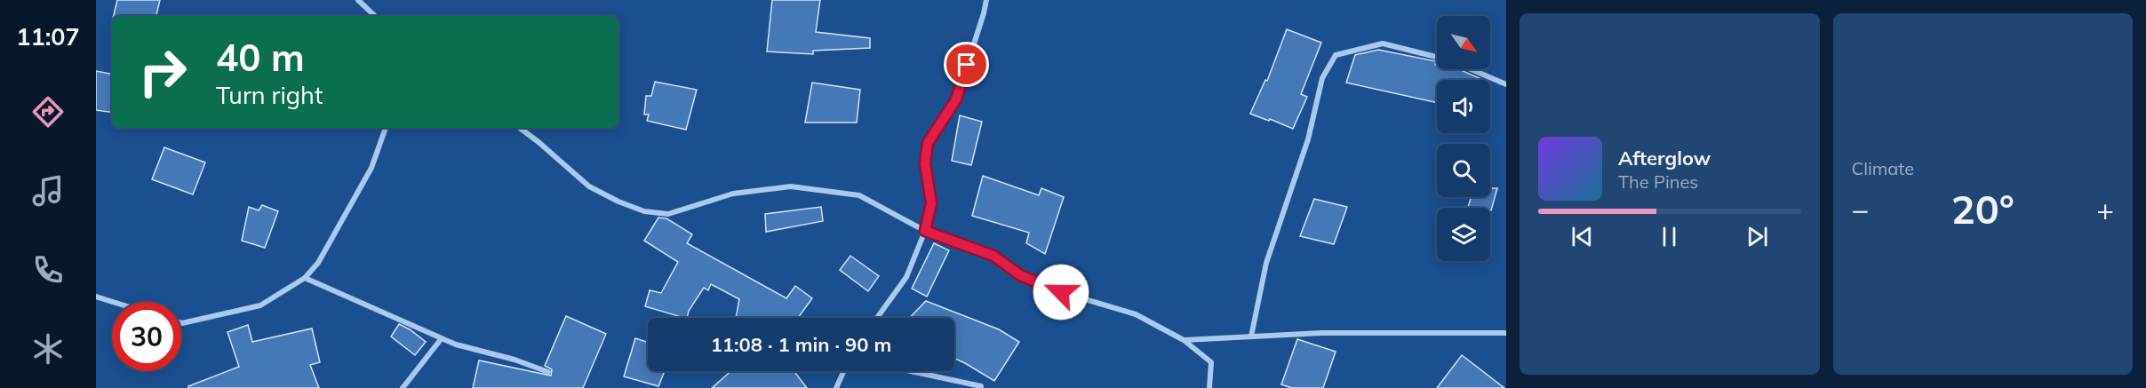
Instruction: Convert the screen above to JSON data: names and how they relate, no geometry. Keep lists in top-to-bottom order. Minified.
{"north":"bottom right","page":{"tabs":"11:07","tile":"Climate","turn":["40 m","Turn right"],"song":["Afterglow","The Pines"],"heat":["−","20°","+"],"limit":"30","trip":"11:08 · 1 min · 90 m"}}
